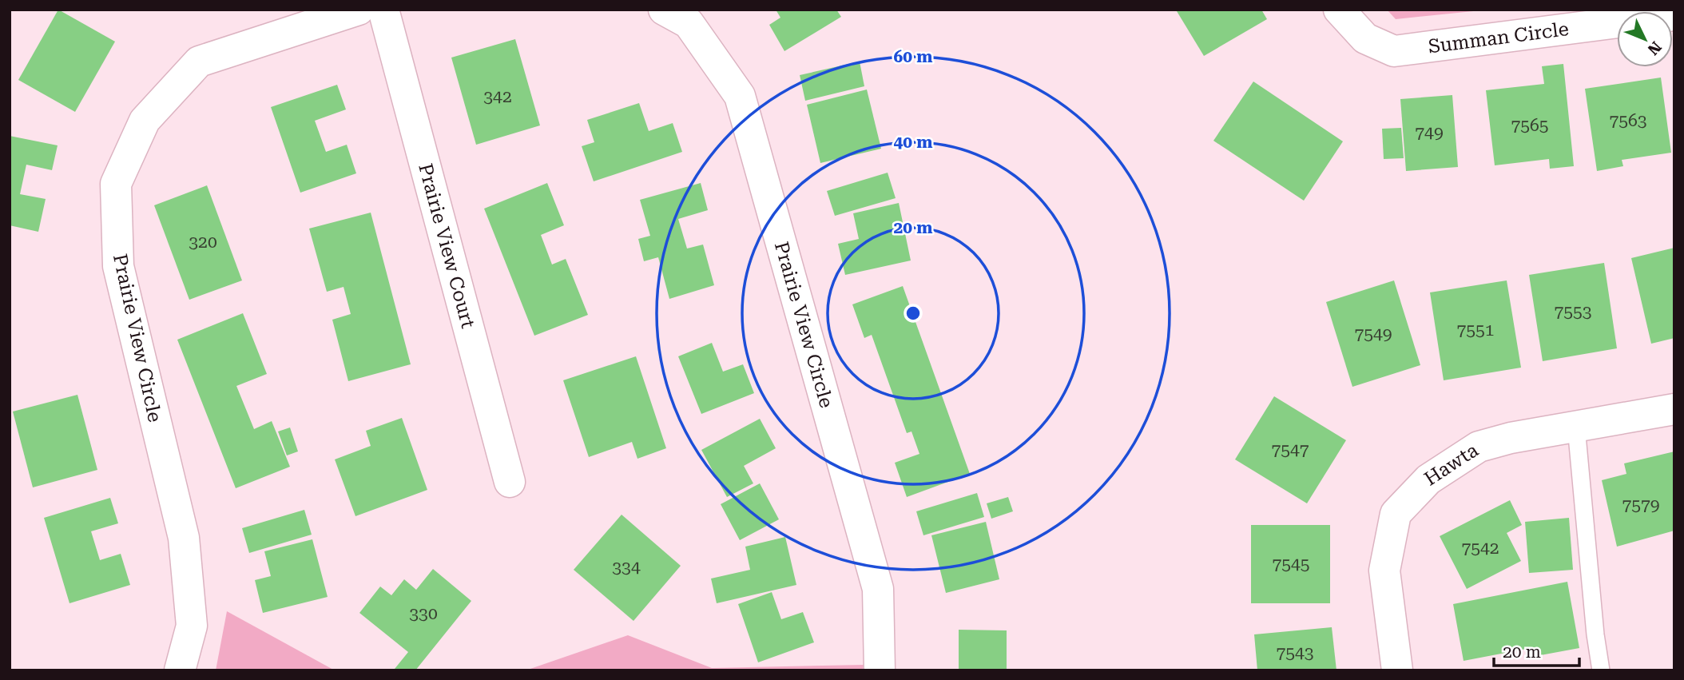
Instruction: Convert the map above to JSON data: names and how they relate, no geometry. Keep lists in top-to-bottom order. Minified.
{"streets":{"street":["Summan Circle","Prairie View Court","Prairie View Circle","Hawta"]},"house_numbers":["342","7563","7565","749","320","7553","7551","7549","7547","7579","7542","7545","334","330","7543"],"scale_bar":"20 m","north":"bottom right","rings":["60 m","40 m","20 m"]}
